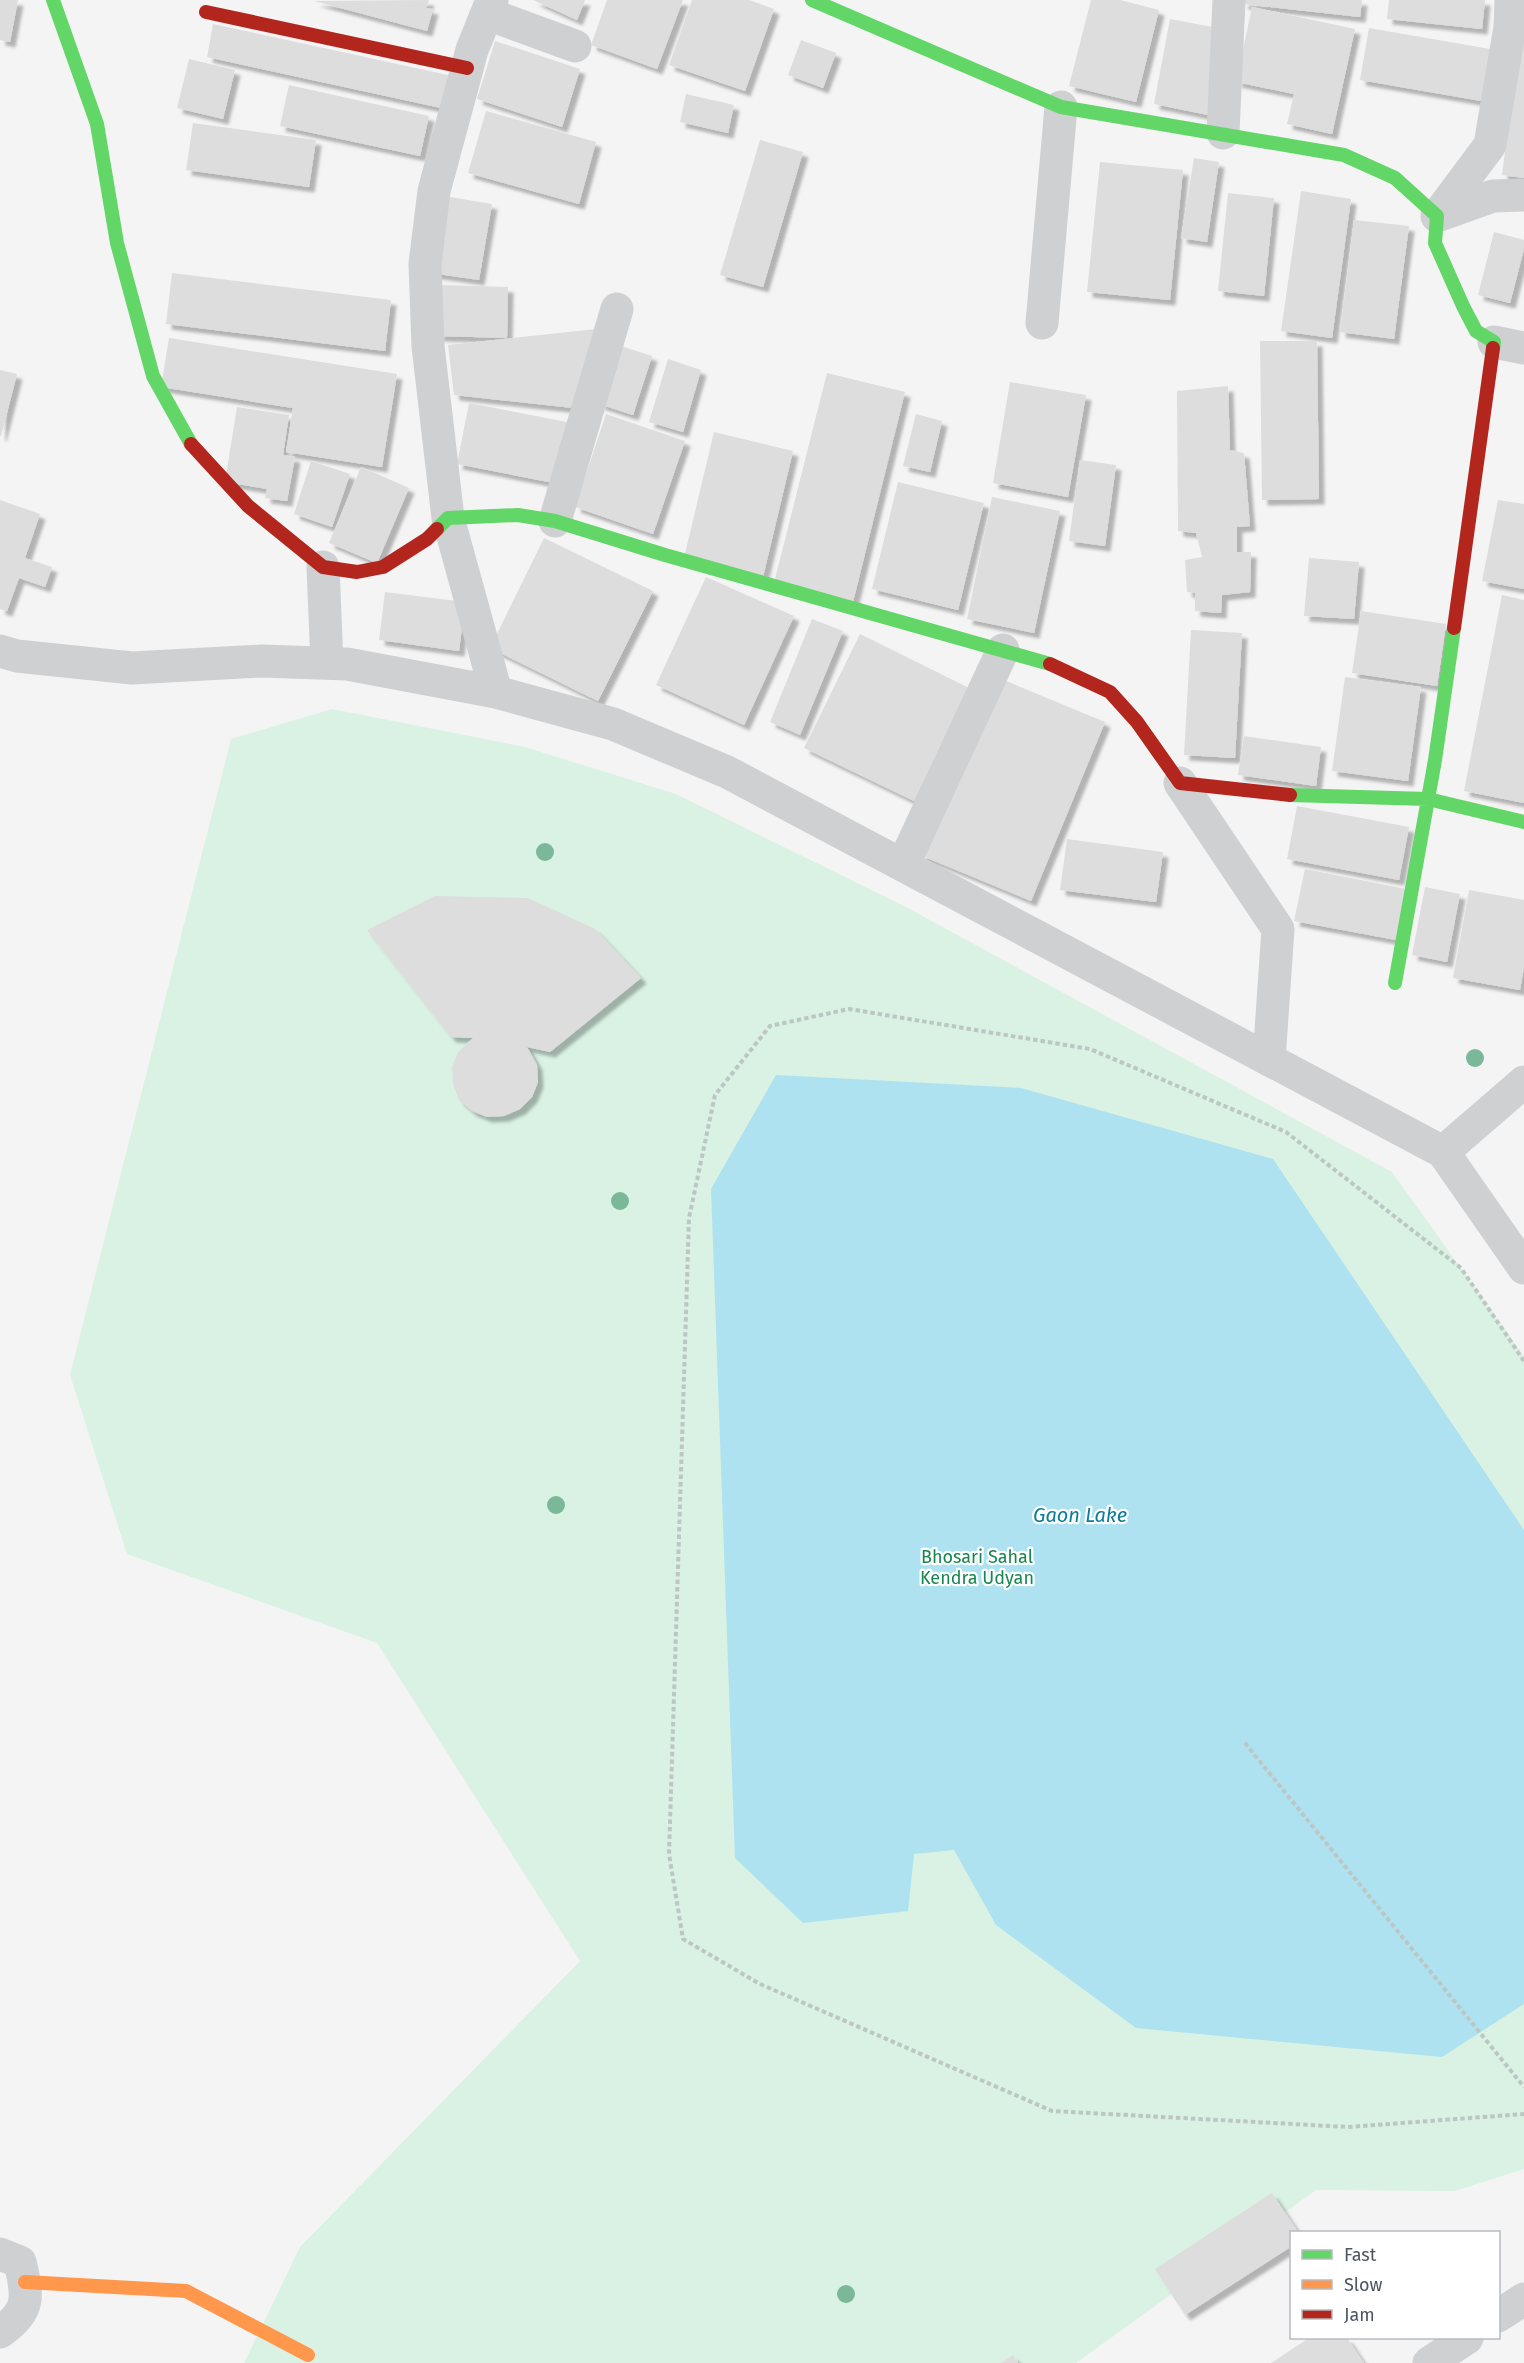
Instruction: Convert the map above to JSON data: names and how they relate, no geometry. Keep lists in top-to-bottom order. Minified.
{"water":["Gaon Lake"],"parks":["Bhosari Sahal Kendra Udyan"],"legend":["Fast","Slow","Jam"]}
